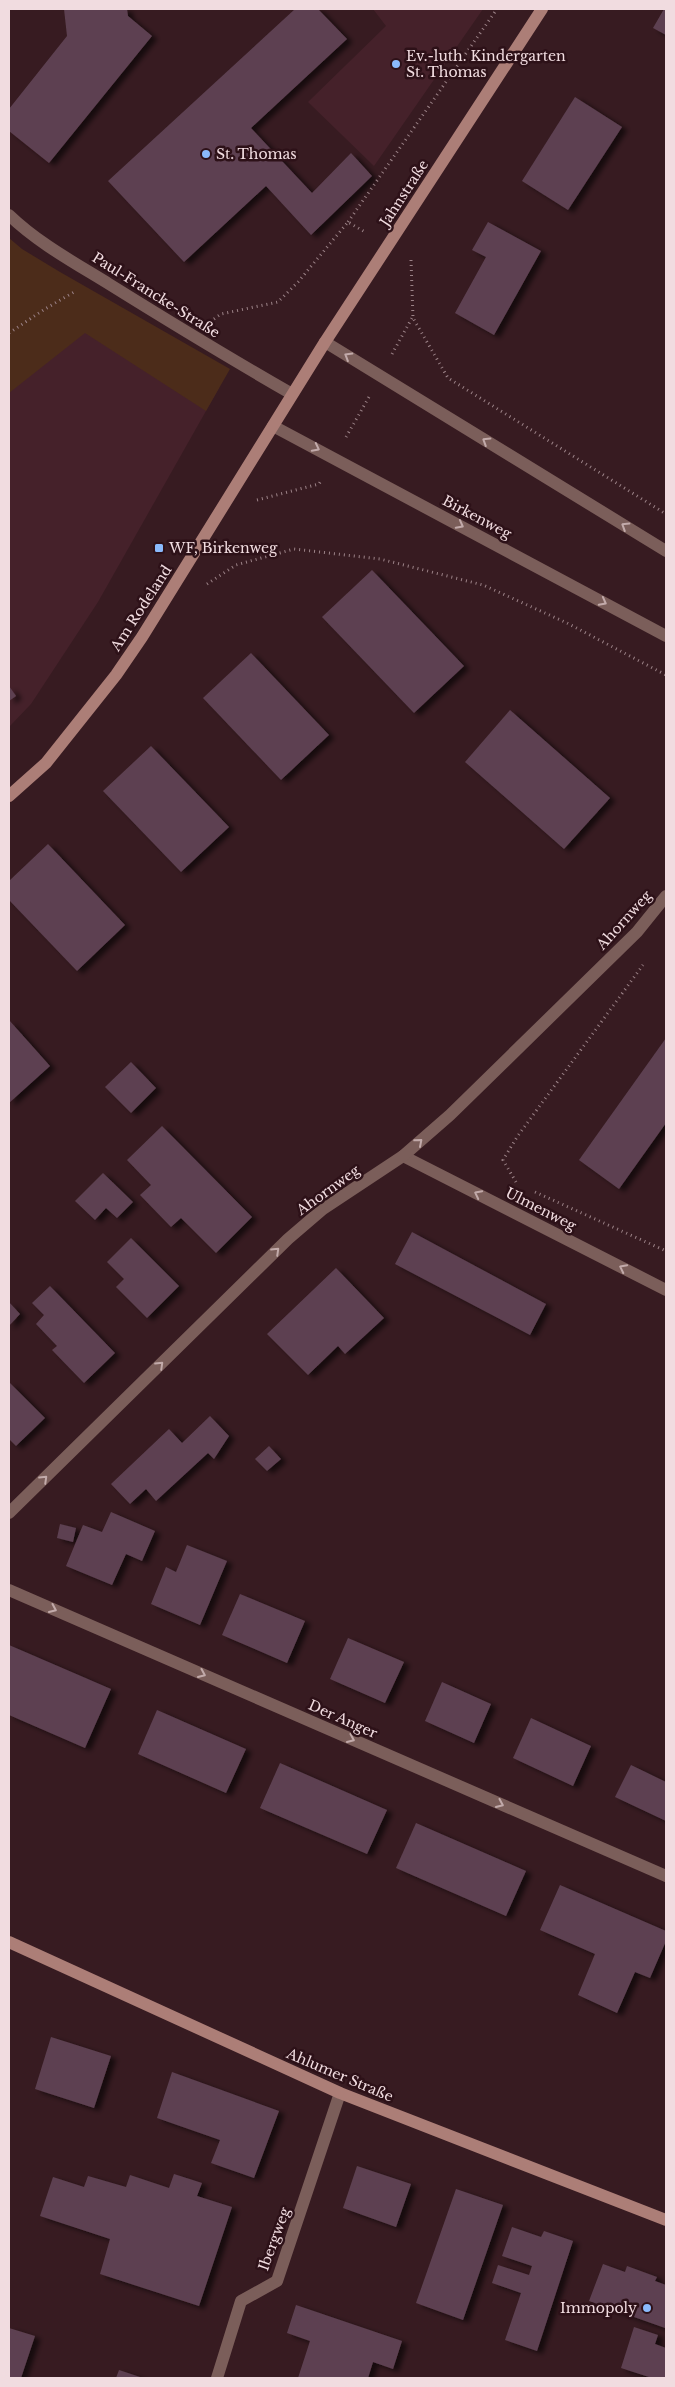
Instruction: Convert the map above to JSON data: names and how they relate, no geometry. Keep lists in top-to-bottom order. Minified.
{"streets":{"street":["Jahnstraße","Paul-Francke-Straße","Birkenweg","Am Rodeland","Ahornweg","Ulmenweg","Der Anger","Ahlumer Straße","Ibergweg"]},"crossings":[["Jahnstraße","Paul-Francke-Straße"],["Jahnstraße","Am Rodeland"],["Paul-Francke-Straße","Am Rodeland"],["Birkenweg","Am Rodeland"],["Ahornweg","Ulmenweg"],["Ahlumer Straße","Ibergweg"]],"one_way":["Ahornweg","Ulmenweg","Der Anger"],"places":{"other":["Ev.-luth. Kindergarten St. Thomas","St. Thomas","Immopoly"],"transit":["WF, Birkenweg"]}}
